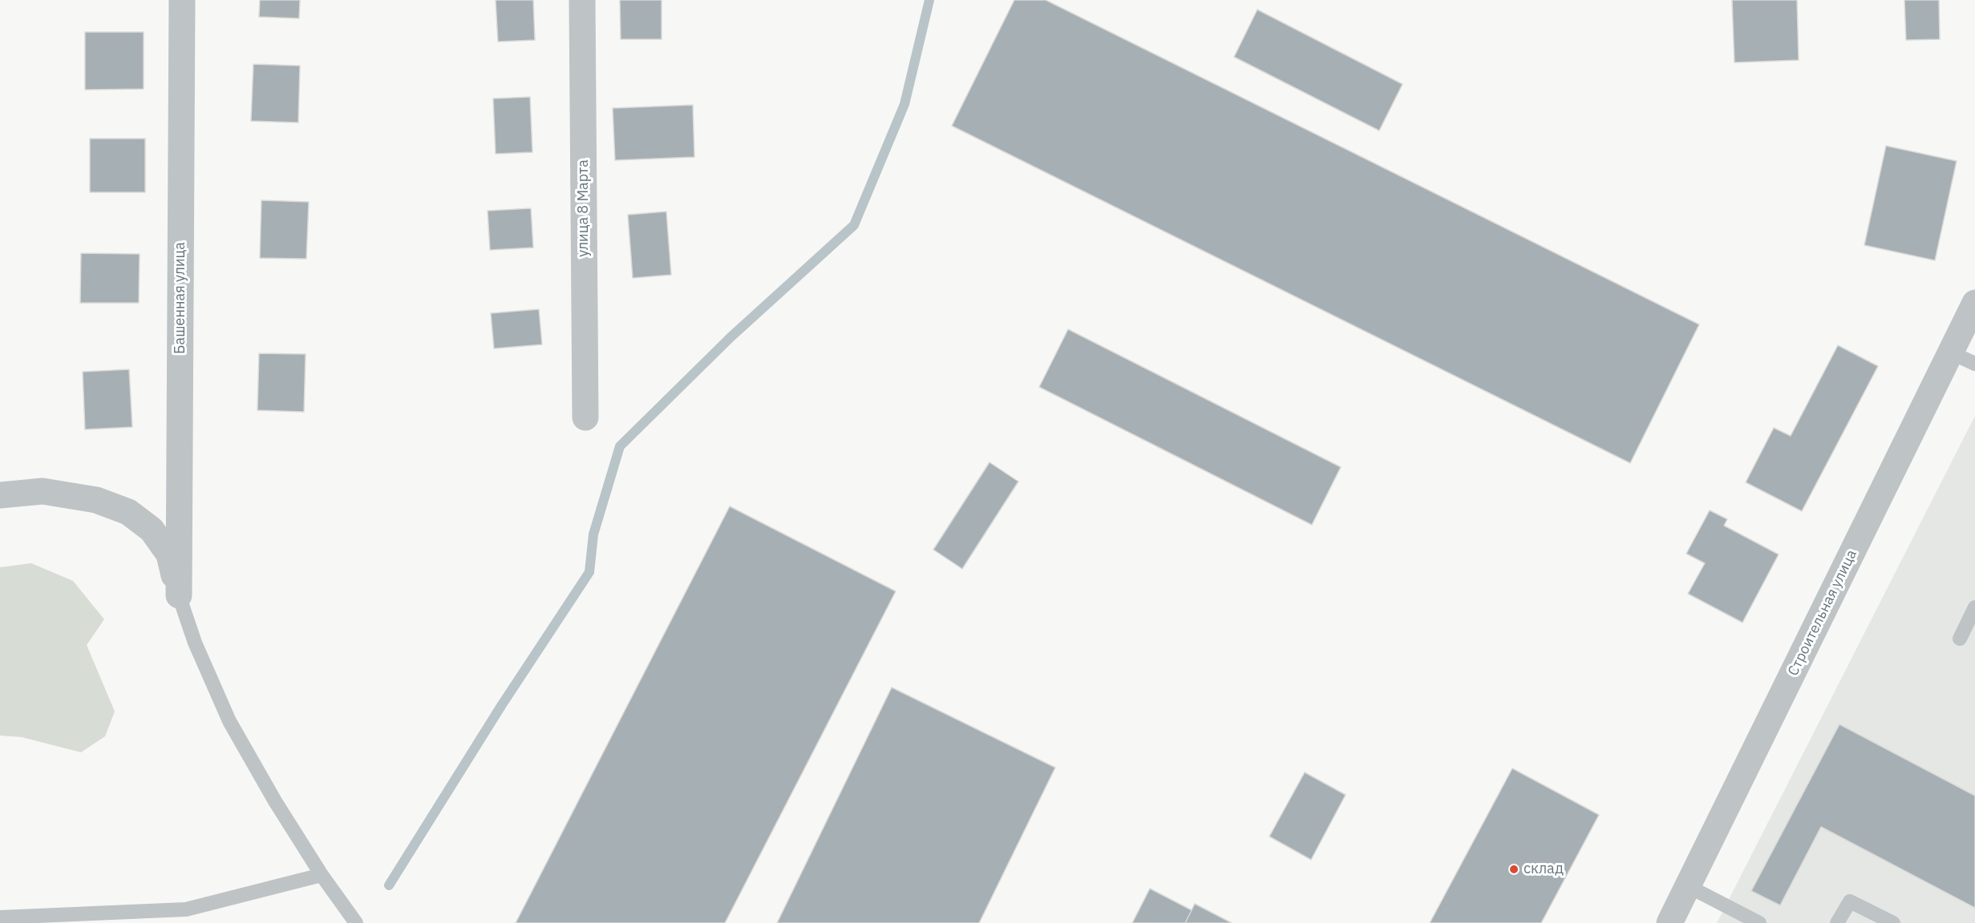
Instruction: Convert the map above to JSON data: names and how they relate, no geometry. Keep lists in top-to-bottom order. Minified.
{"streets":{"street":["улица 8 Марта","Башенная улица","Строительная улица"]},"places":["склад"]}
